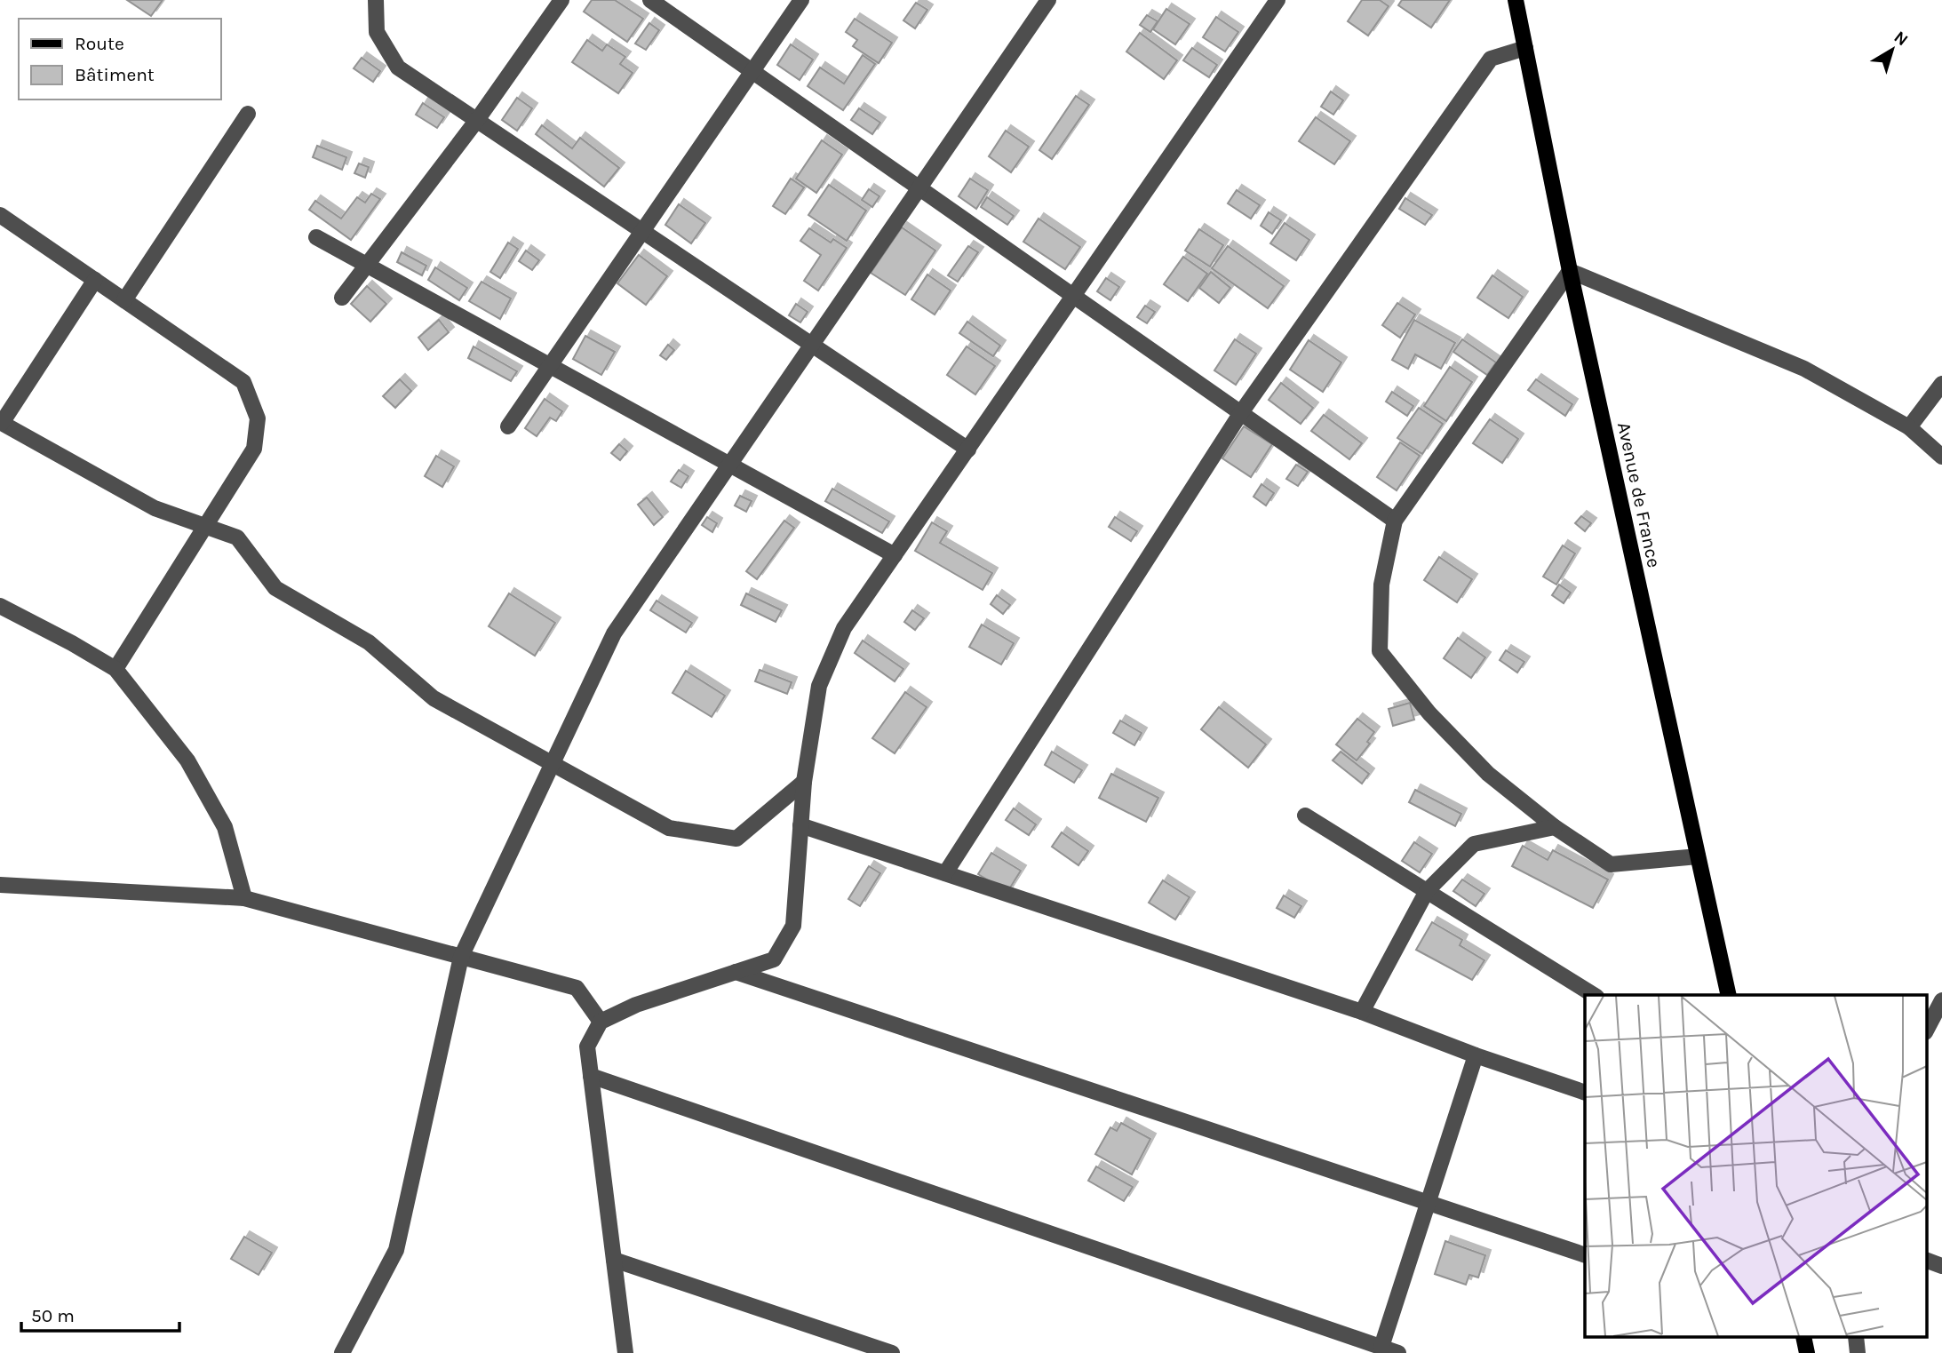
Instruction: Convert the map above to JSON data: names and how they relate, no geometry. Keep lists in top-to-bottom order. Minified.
{"streets":{"main road":["Avenue de France"]},"legend":["Route","Bâtiment"],"scale_bar":"50 m","north":"top right"}
